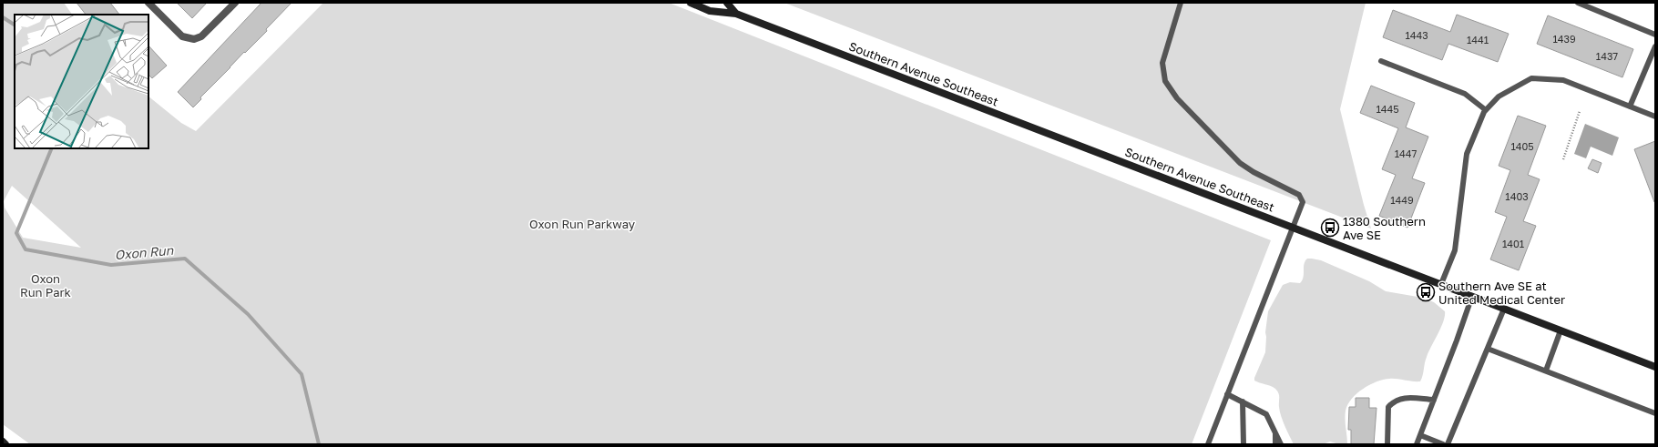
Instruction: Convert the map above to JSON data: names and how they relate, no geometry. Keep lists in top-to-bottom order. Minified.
{"streets":{"main road":["Southern Avenue Southeast"]},"water":["Oxon Run"],"parks":["Oxon Run Parkway","Oxon Run Park"],"places":{"bus stop":["1380 Southern Ave SE","Southern Ave SE at United Medical Center"]},"house_numbers":["1443","1439","1441","1437","1445","1405","1447","1403","1449","1401"]}
